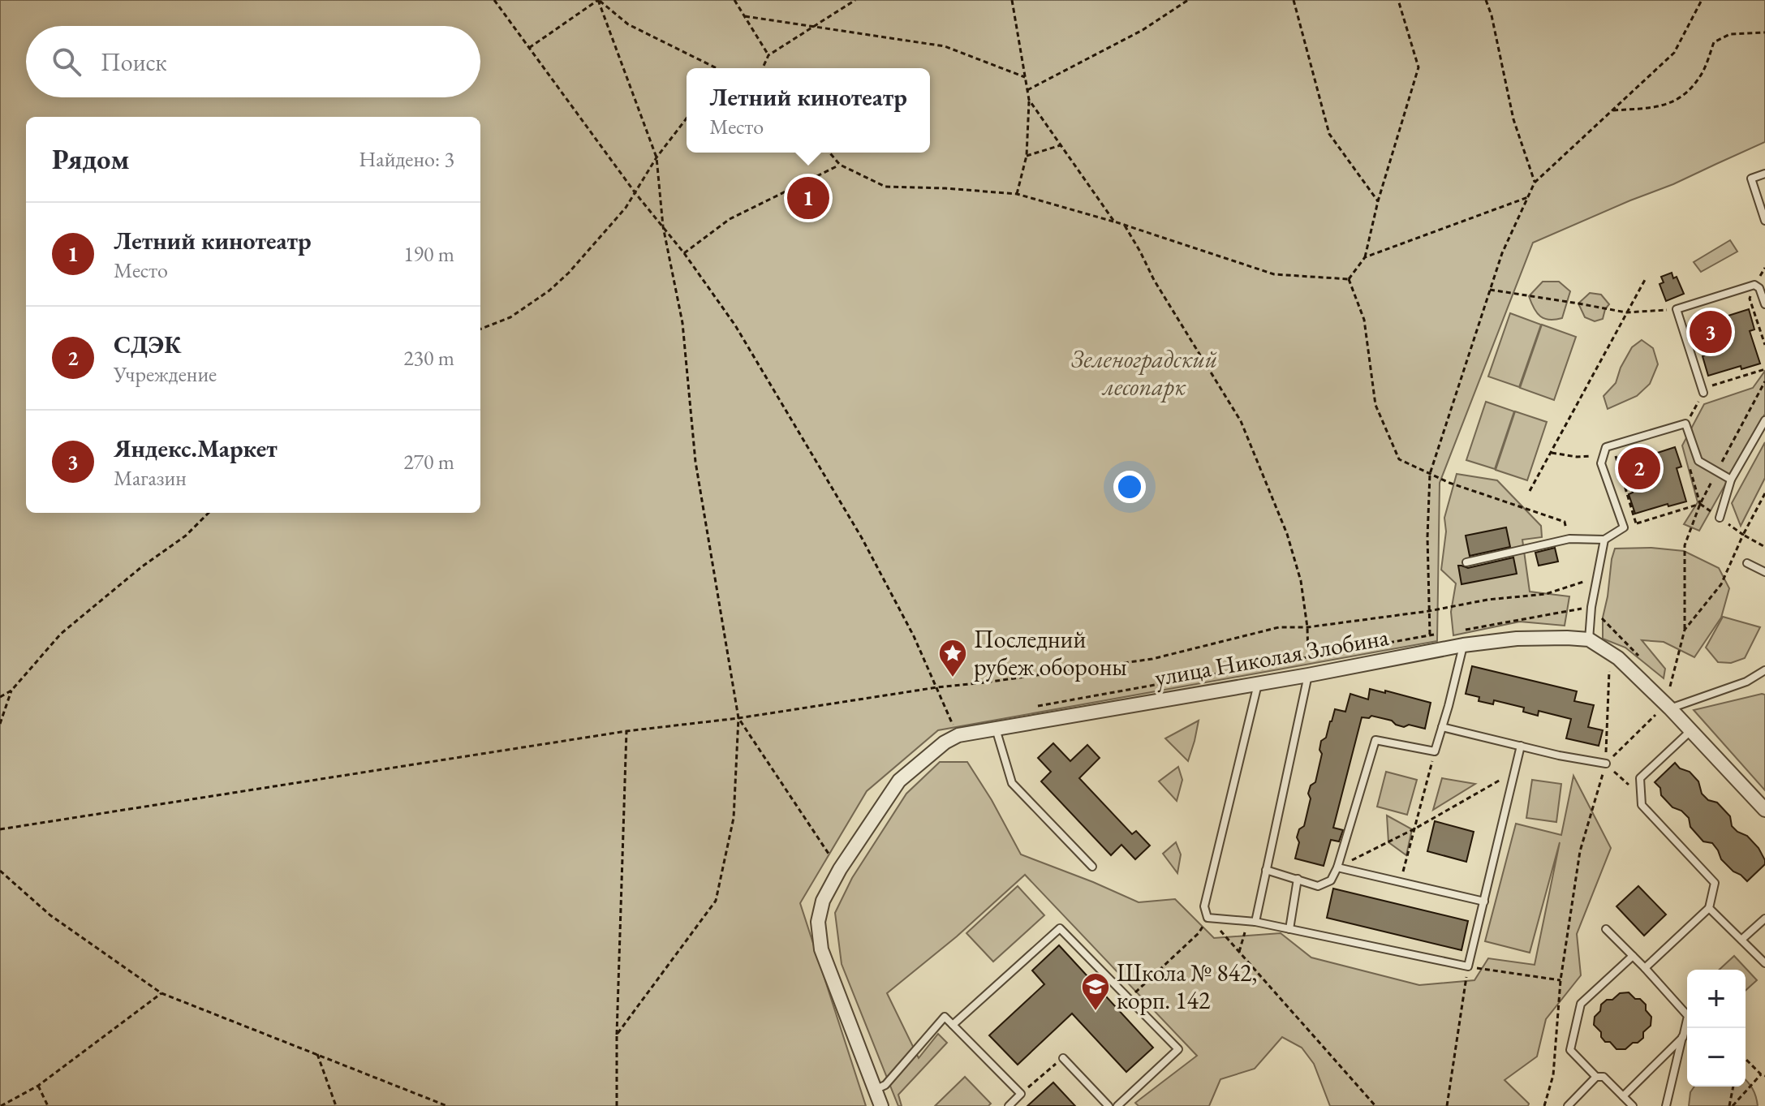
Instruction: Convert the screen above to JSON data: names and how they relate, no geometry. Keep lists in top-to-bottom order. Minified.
{"streets":{"street":["улица Николая Злобина"]},"parks":["Зеленоградский лесопарк"],"places":{"place":["Последний рубеж обороны"],"school or university":["Школа № 842, корп. 142"]},"page":{"search":"Поиск","popup":["Летний кинотеатр","Место"],"heading":["Рядом","Найдено: 3"],"pins":["1","3","2"],"list":[{"mark":"1","name":"Летний кинотеатр","note":"Место","value":"190 m"},{"mark":"2","name":"СДЭК","note":"Учреждение","value":"230 m"},{"mark":"3","name":"Яндекс.Маркет","note":"Магазин","value":"270 m"}],"map_buttons":["+","−"]}}
